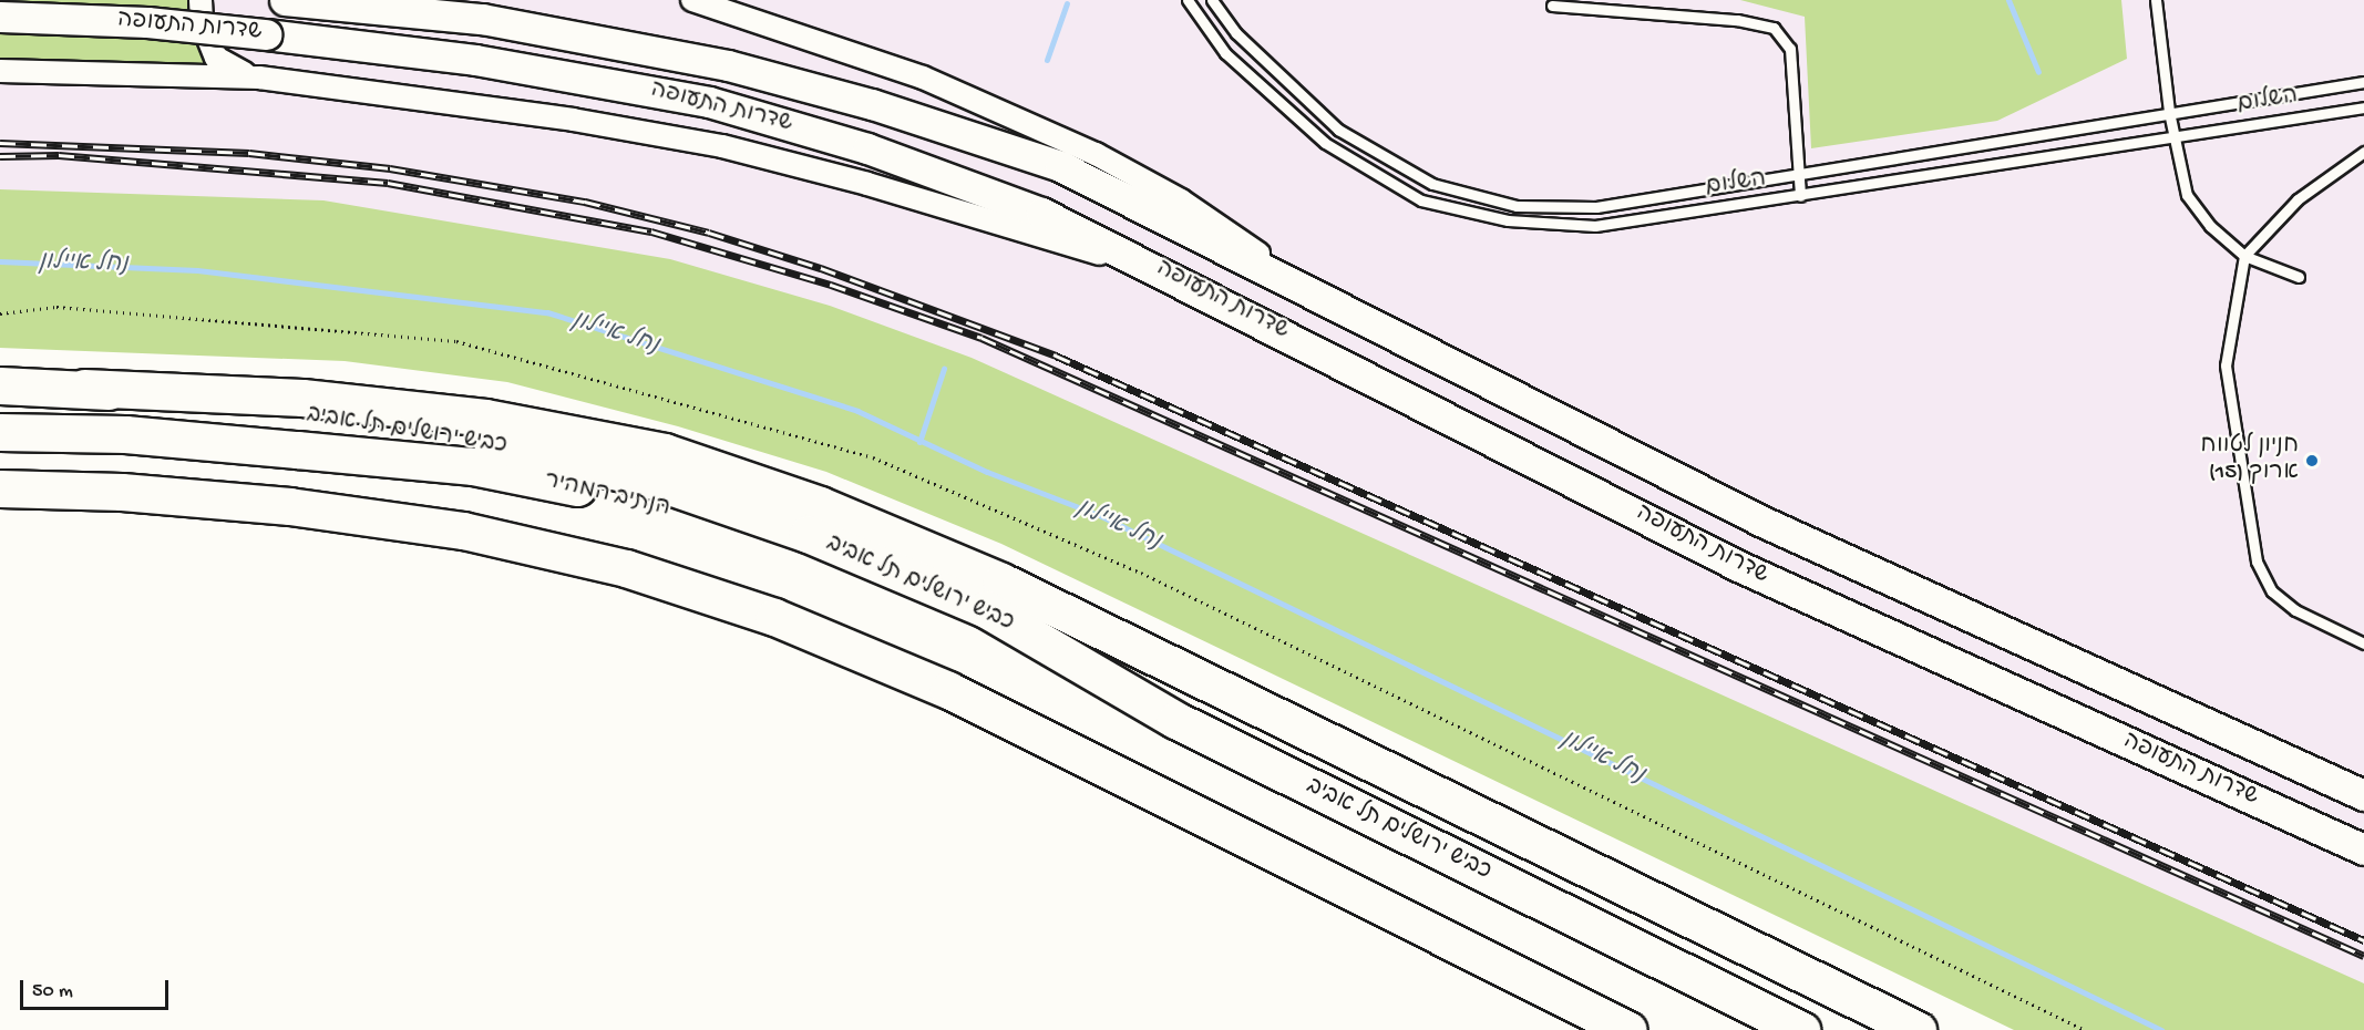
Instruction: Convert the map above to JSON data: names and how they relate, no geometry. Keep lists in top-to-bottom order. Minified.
{"streets":{"highway":["כביש ירושלים תל אביב","הנתיב המהיר"],"main road":["שדרות התעופה"],"lane":["השלום"]},"crossings":[["כביש ירושלים תל אביב","הנתיב המהיר"]],"water":["נחל איילון"],"places":["חניון לטווח ארוך (15)"],"scale_bar":"50 m"}
